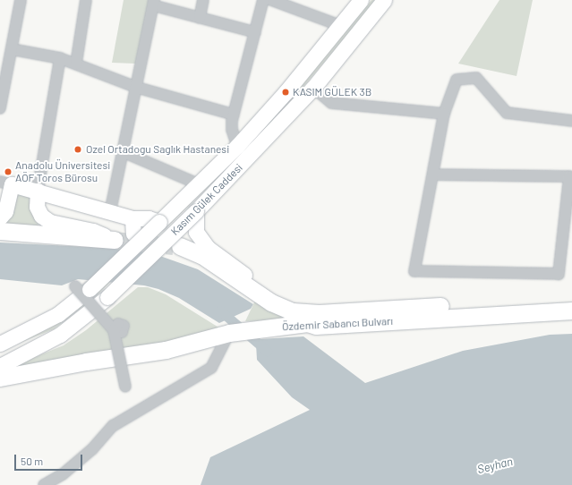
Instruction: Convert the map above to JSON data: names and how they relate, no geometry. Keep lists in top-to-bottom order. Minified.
{"streets":{"main road":["Kasım Gülek Caddesi","Özdemir Sabancı Bulvarı"]},"water":["Seyhan"],"places":["KASIM GÜLEK 3B","Ozel Ortadogu Saglık Hastanesi","Anadolu Üniversitesi AÖF Toros Bürosu"],"scale_bar":"50 m"}
